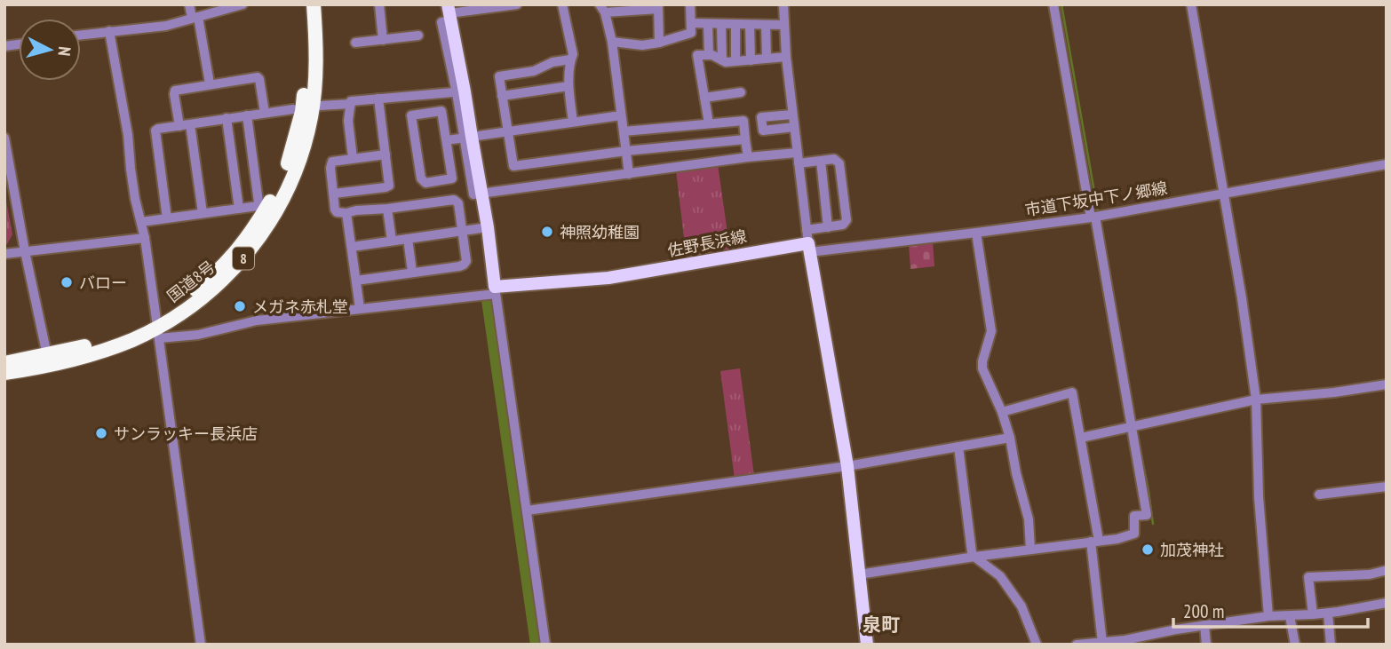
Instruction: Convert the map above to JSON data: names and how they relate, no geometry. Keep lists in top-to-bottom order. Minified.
{"streets":{"highway":["8","国道8号"],"main road":["佐野長浜線"],"street":["市道下坂中下ノ郷線"]},"crossings":[["市道下坂中下ノ郷線","佐野長浜線"]],"districts":["泉町"],"places":["神照幼稚園","バロー","メガネ赤札堂","サンラッキー長浜店","加茂神社"],"scale_bar":"200 m","north":"right"}
